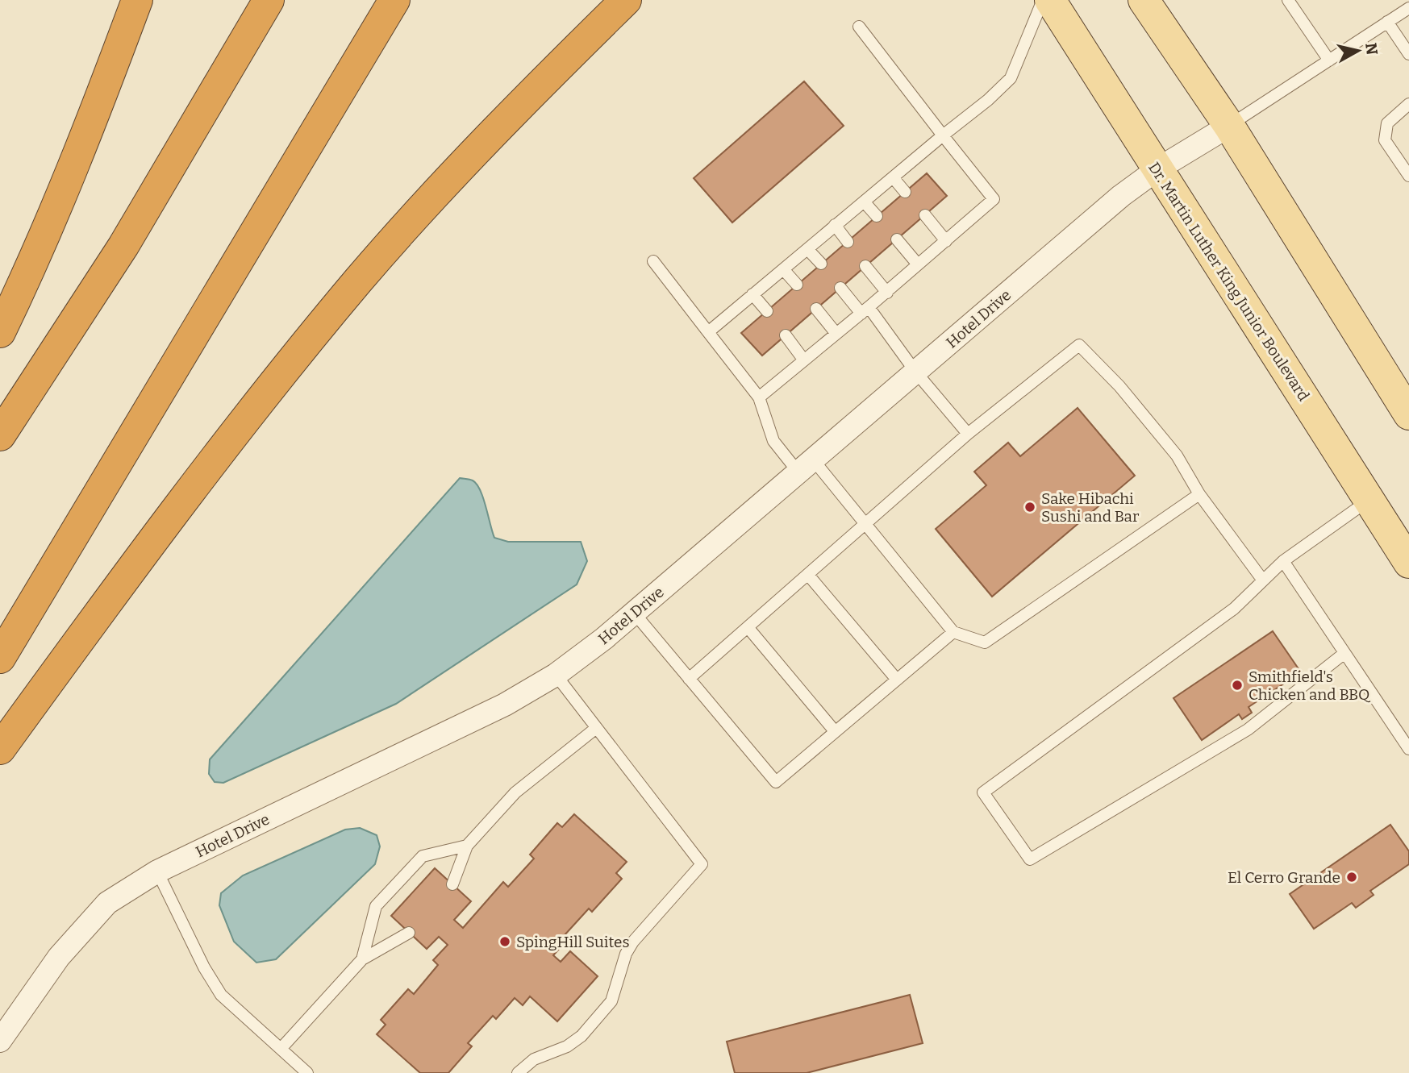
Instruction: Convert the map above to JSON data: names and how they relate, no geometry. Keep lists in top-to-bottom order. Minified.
{"streets":{"main road":["Dr. Martin Luther King Junior Boulevard"],"street":["Hotel Drive"]},"crossings":[["Dr. Martin Luther King Junior Boulevard","Hotel Drive"]],"places":["Sake Hibachi Sushi and Bar","Smithfield's Chicken and BBQ","El Cerro Grande","SpingHill Suites"],"north":"right"}
